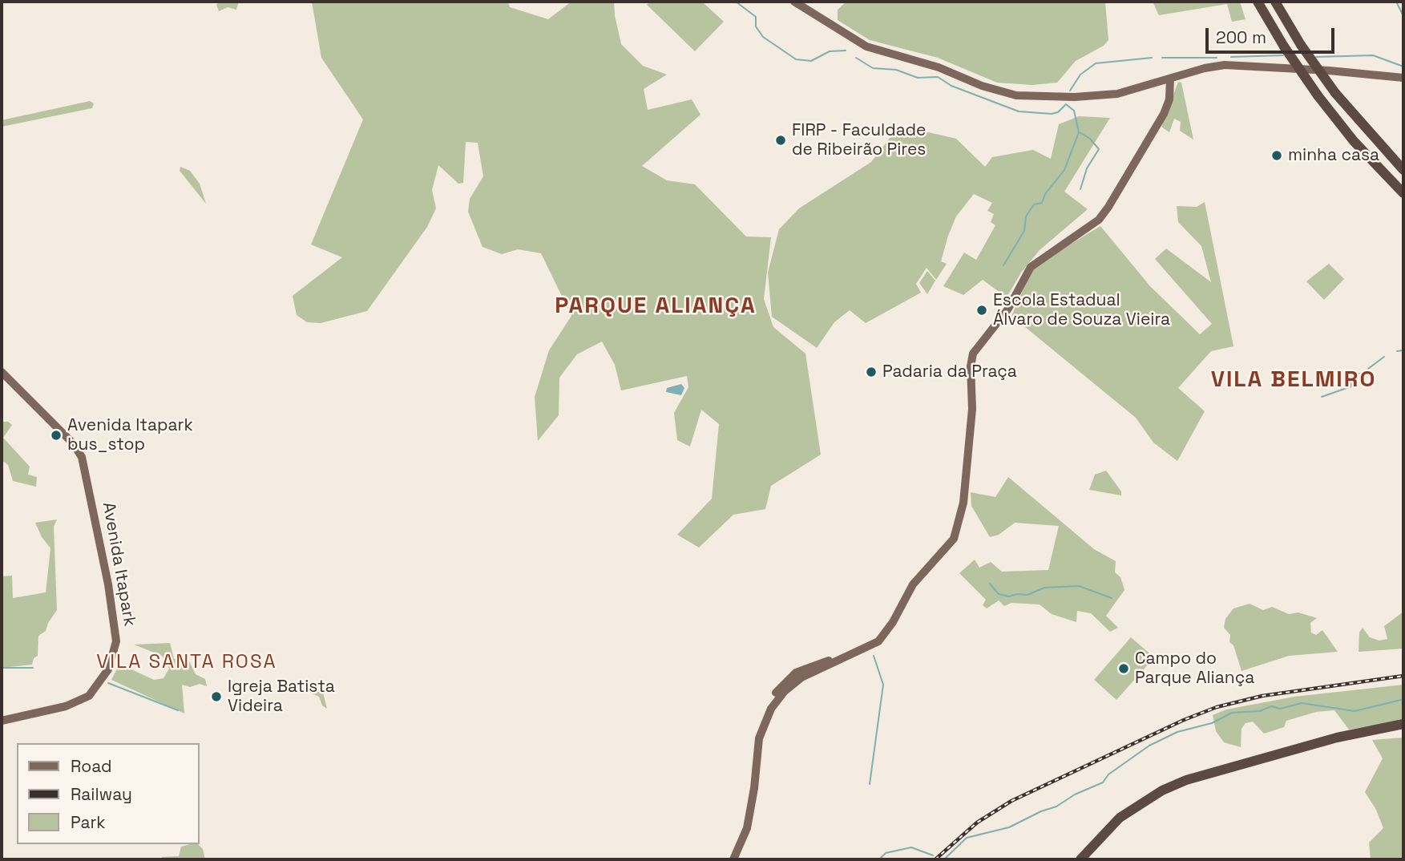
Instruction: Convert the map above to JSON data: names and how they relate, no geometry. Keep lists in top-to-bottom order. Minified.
{"streets":{"main road":["Avenida Itapark"]},"districts":["PARQUE ALIANÇA","VILA BELMIRO","VILA SANTA ROSA"],"places":["FIRP - Faculdade de Ribeirão Pires","minha casa","Escola Estadual Álvaro de Souza Vieira","Padaria da Praça","Avenida Itapark bus_stop","Campo do Parque Aliança","Igreja Batista Videira"],"legend":["Road","Railway","Park"],"scale_bar":"200 m"}
